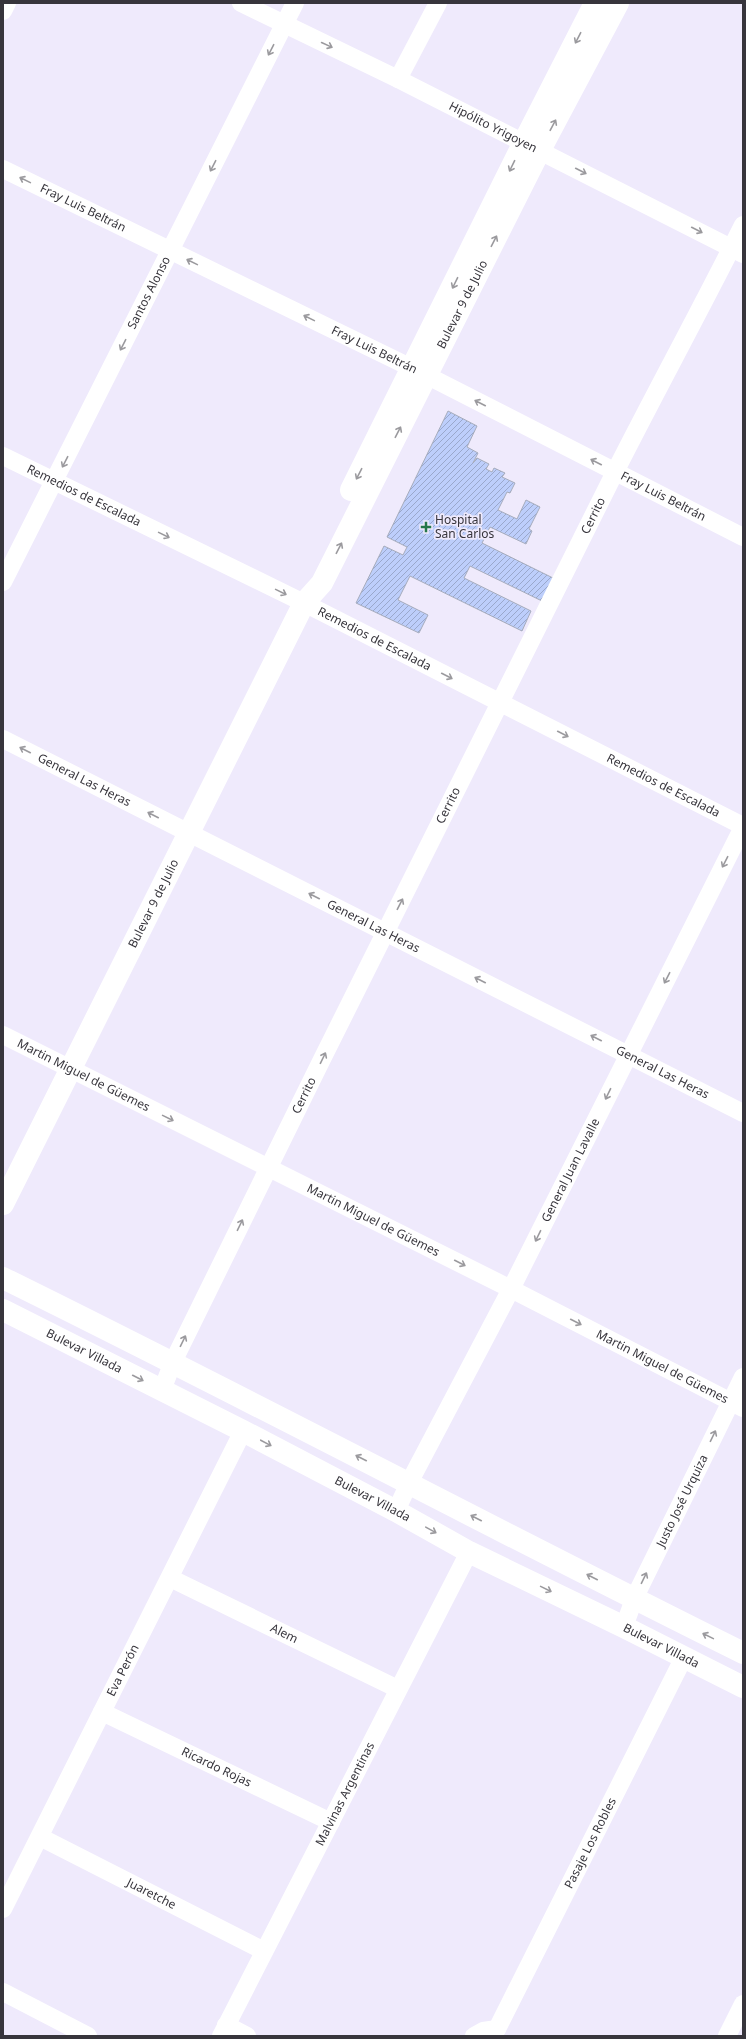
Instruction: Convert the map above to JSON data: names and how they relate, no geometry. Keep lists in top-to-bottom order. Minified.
{"streets":{"main road":["Bulevar 9 de Julio","Bulevar Villada"],"street":["Hipólito Yrigoyen","Fray Luis Beltrán","Santos Alonso","Remedios de Escalada","Cerrito","General Las Heras","Martin Miguel de Güemes","General Juan Lavalle","Justo José Urquiza","Alem","Eva Perón","Ricardo Rojas","Malvinas Argentinas","Pasaje Los Robles","Juaretche"]},"crossings":[["Hipólito Yrigoyen","Santos Alonso"],["Hipólito Yrigoyen","Bulevar 9 de Julio"],["Hipólito Yrigoyen","Cerrito"],["Fray Luis Beltrán","Santos Alonso"],["Fray Luis Beltrán","Bulevar 9 de Julio"],["Fray Luis Beltrán","Cerrito"],["Santos Alonso","Remedios de Escalada"],["Bulevar 9 de Julio","Remedios de Escalada"],["Bulevar 9 de Julio","General Las Heras"],["Bulevar 9 de Julio","Martin Miguel de Güemes"],["Remedios de Escalada","Cerrito"],["Remedios de Escalada","General Juan Lavalle"],["Cerrito","General Las Heras"],["Cerrito","Martin Miguel de Güemes"],["Cerrito","Bulevar Villada"],["General Las Heras","General Juan Lavalle"],["Martin Miguel de Güemes","General Juan Lavalle"],["Martin Miguel de Güemes","Justo José Urquiza"],["General Juan Lavalle","Bulevar Villada"],["Bulevar Villada","Justo José Urquiza"],["Bulevar Villada","Eva Perón"],["Bulevar Villada","Malvinas Argentinas"],["Bulevar Villada","Pasaje Los Robles"],["Alem","Eva Perón"],["Alem","Malvinas Argentinas"],["Eva Perón","Ricardo Rojas"],["Eva Perón","Juaretche"],["Ricardo Rojas","Malvinas Argentinas"],["Malvinas Argentinas","Juaretche"]],"one_way":["Hipólito Yrigoyen","Fray Luis Beltrán","Santos Alonso","Remedios de Escalada","Cerrito","General Las Heras","Martin Miguel de Güemes","General Juan Lavalle","Justo José Urquiza"],"places":{"health":["Hospital San Carlos"]}}
